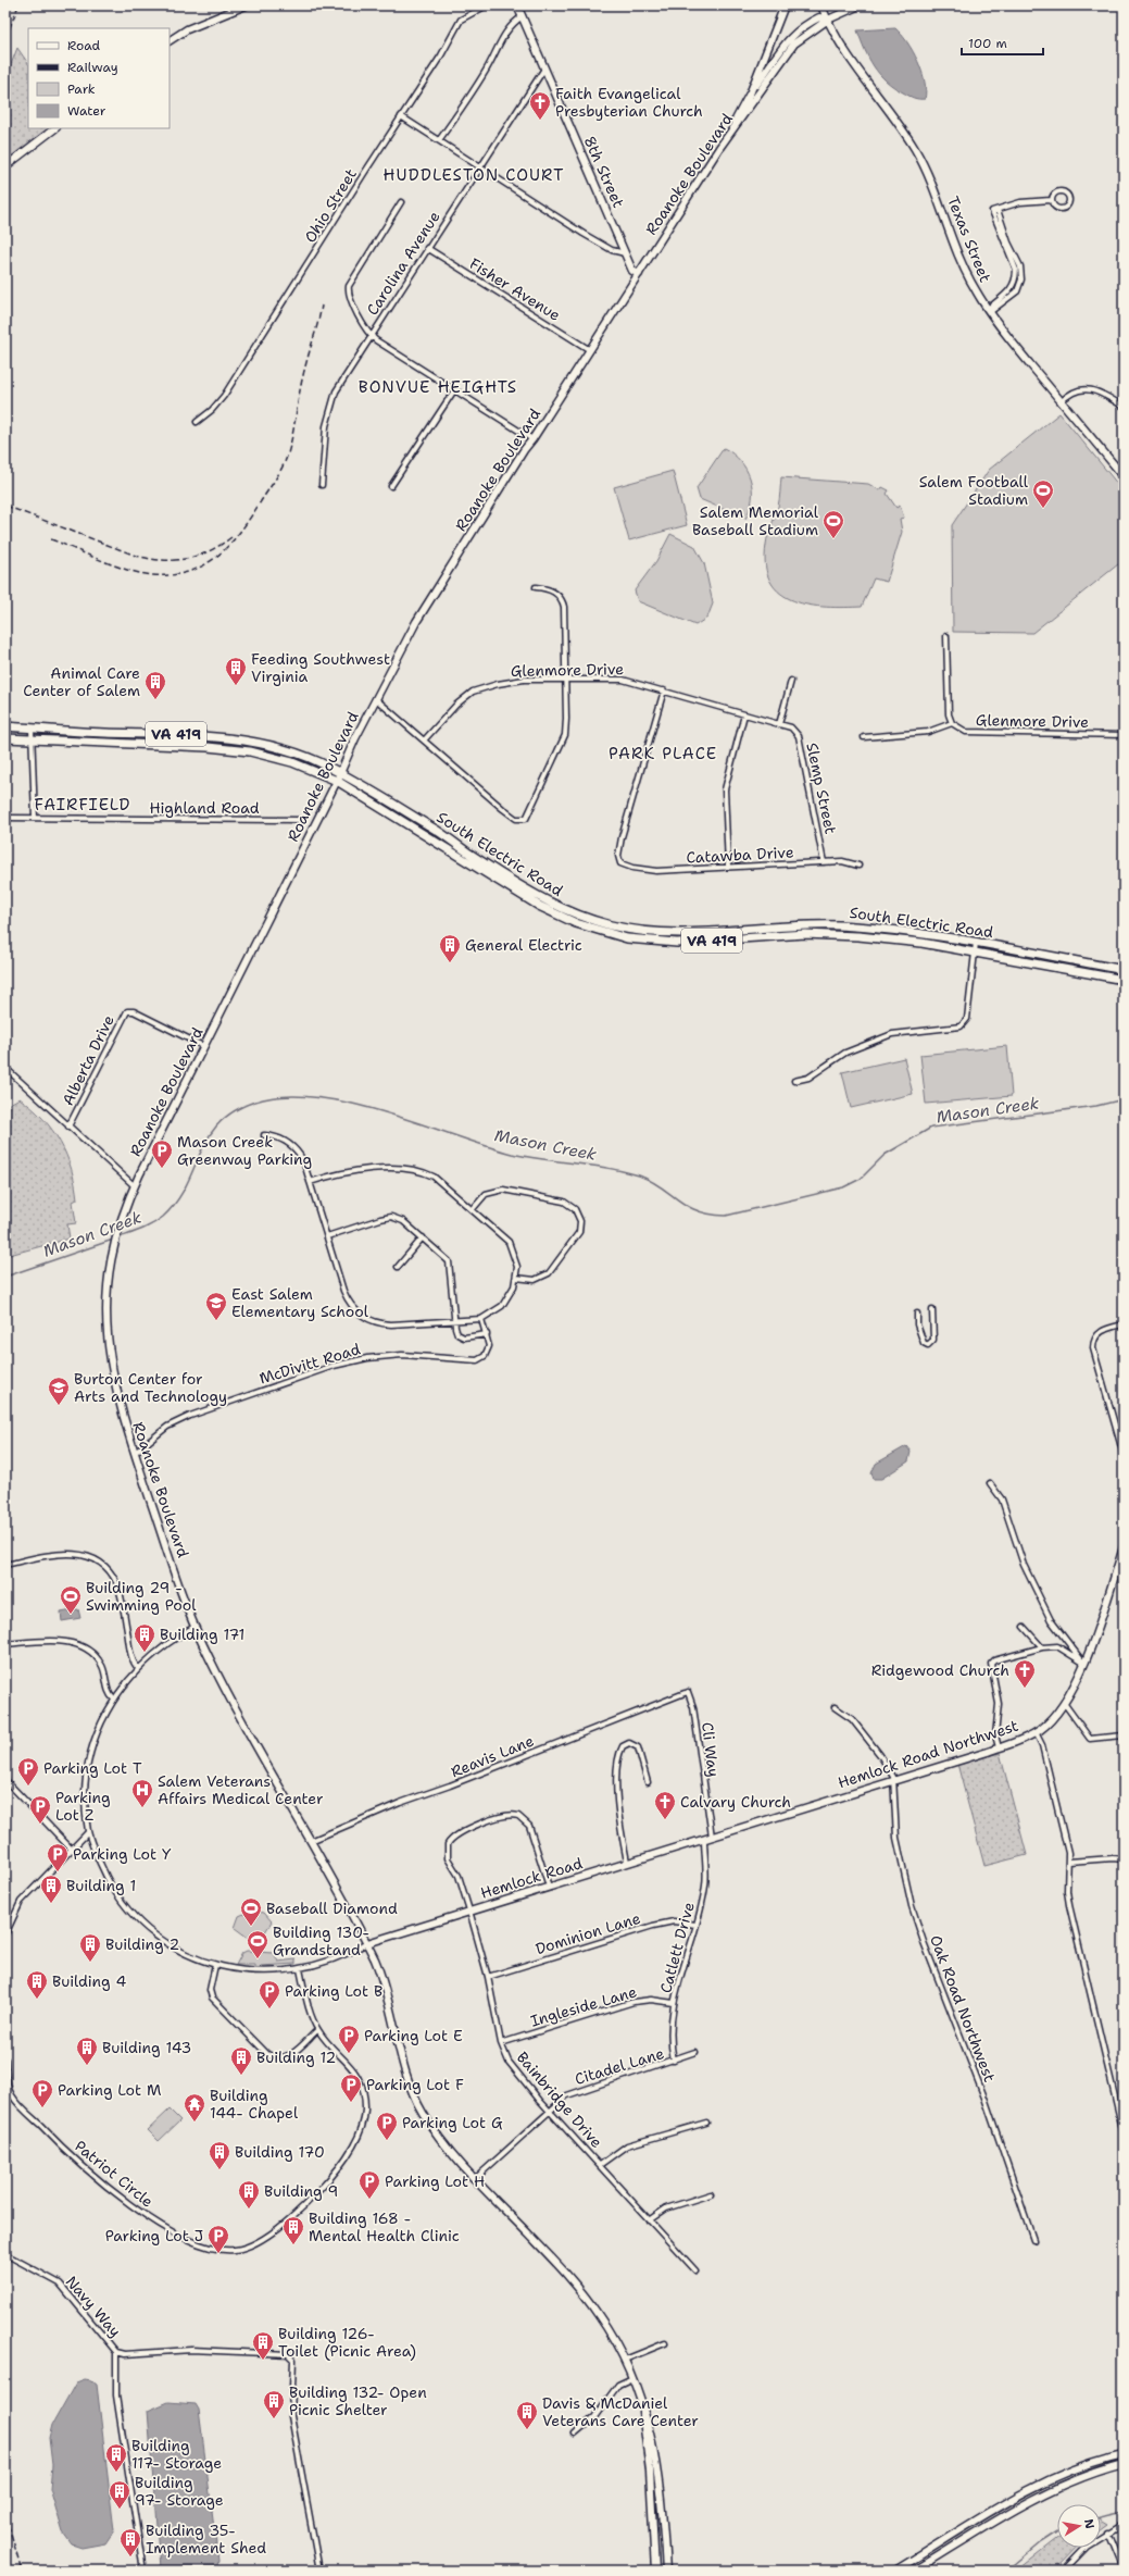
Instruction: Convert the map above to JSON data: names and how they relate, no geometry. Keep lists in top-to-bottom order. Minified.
{"streets":{"main road":["8th Street","Roanoke Boulevard","Texas Street","VA 419","South Electric Road","Hemlock Road Northwest","Hemlock Road"],"street":["Ohio Street","Carolina Avenue","Fisher Avenue","Glenmore Drive","Slemp Street","Highland Road","Catawba Drive","Alberta Drive","McDivitt Road","Cli Way","Reavis Lane","Dominion Lane","Catlett Drive","Ingleside Lane","Oak Road Northwest","Citadel Lane","Bainbridge Drive","Patriot Circle","Navy Way"]},"crossings":[["8th Street","Roanoke Boulevard"],["8th Street","Carolina Avenue"],["Roanoke Boulevard","Texas Street"],["Roanoke Boulevard","Fisher Avenue"],["Roanoke Boulevard","South Electric Road"],["Roanoke Boulevard","Alberta Drive"],["Roanoke Boulevard","McDivitt Road"],["Roanoke Boulevard","Reavis Lane"],["Roanoke Boulevard","Hemlock Road"],["Roanoke Boulevard","Citadel Lane"],["Carolina Avenue","Fisher Avenue"],["Glenmore Drive","Slemp Street"],["Glenmore Drive","Catawba Drive"],["Slemp Street","Catawba Drive"],["Cli Way","Hemlock Road Northwest"],["Cli Way","Reavis Lane"],["Hemlock Road Northwest","Hemlock Road"],["Hemlock Road Northwest","Catlett Drive"],["Hemlock Road Northwest","Oak Road Northwest"],["Hemlock Road","Catlett Drive"],["Hemlock Road","Bainbridge Drive"],["Dominion Lane","Catlett Drive"],["Dominion Lane","Bainbridge Drive"],["Catlett Drive","Ingleside Lane"],["Catlett Drive","Citadel Lane"],["Ingleside Lane","Bainbridge Drive"],["Citadel Lane","Bainbridge Drive"]],"districts":["HUDDLESTON COURT","BONVUE HEIGHTS","PARK PLACE","FAIRFIELD"],"water":["Mason Creek"],"places":{"church":["Faith Evangelical Presbyterian Church","Ridgewood Church","Calvary Church"],"sports":["Salem Football Stadium","Salem Memorial Baseball Stadium","Building 29 - Swimming Pool","Baseball Diamond","Building 130- Grandstand"],"building":["Feeding Southwest Virginia","Animal Care Center of Salem","General Electric","Building 171","Building 1","Building 2","Building 4","Building 143","Building 12","Building 170","Building 9","Building 168 - Mental Health Clinic","Building 126- Toilet (Picnic Area)","Building 132- Open Picnic Shelter","Davis & McDaniel Veterans Care Center","Building 117- Storage","Building 97- Storage","Building 35- Implement Shed"],"parking":["Mason Creek Greenway Parking","Parking Lot T","Parking Lot Z","Parking Lot Y","Parking Lot B","Parking Lot E","Parking Lot F","Parking Lot M","Parking Lot G","Parking Lot H","Parking Lot J"],"school or university":["East Salem Elementary School","Burton Center for Arts and Technology"],"hospital":["Salem Veterans Affairs Medical Center"],"temple":["Building 144- Chapel"]},"legend":["Road","Railway","Park","Water"],"scale_bar":"100 m","north":"right"}
